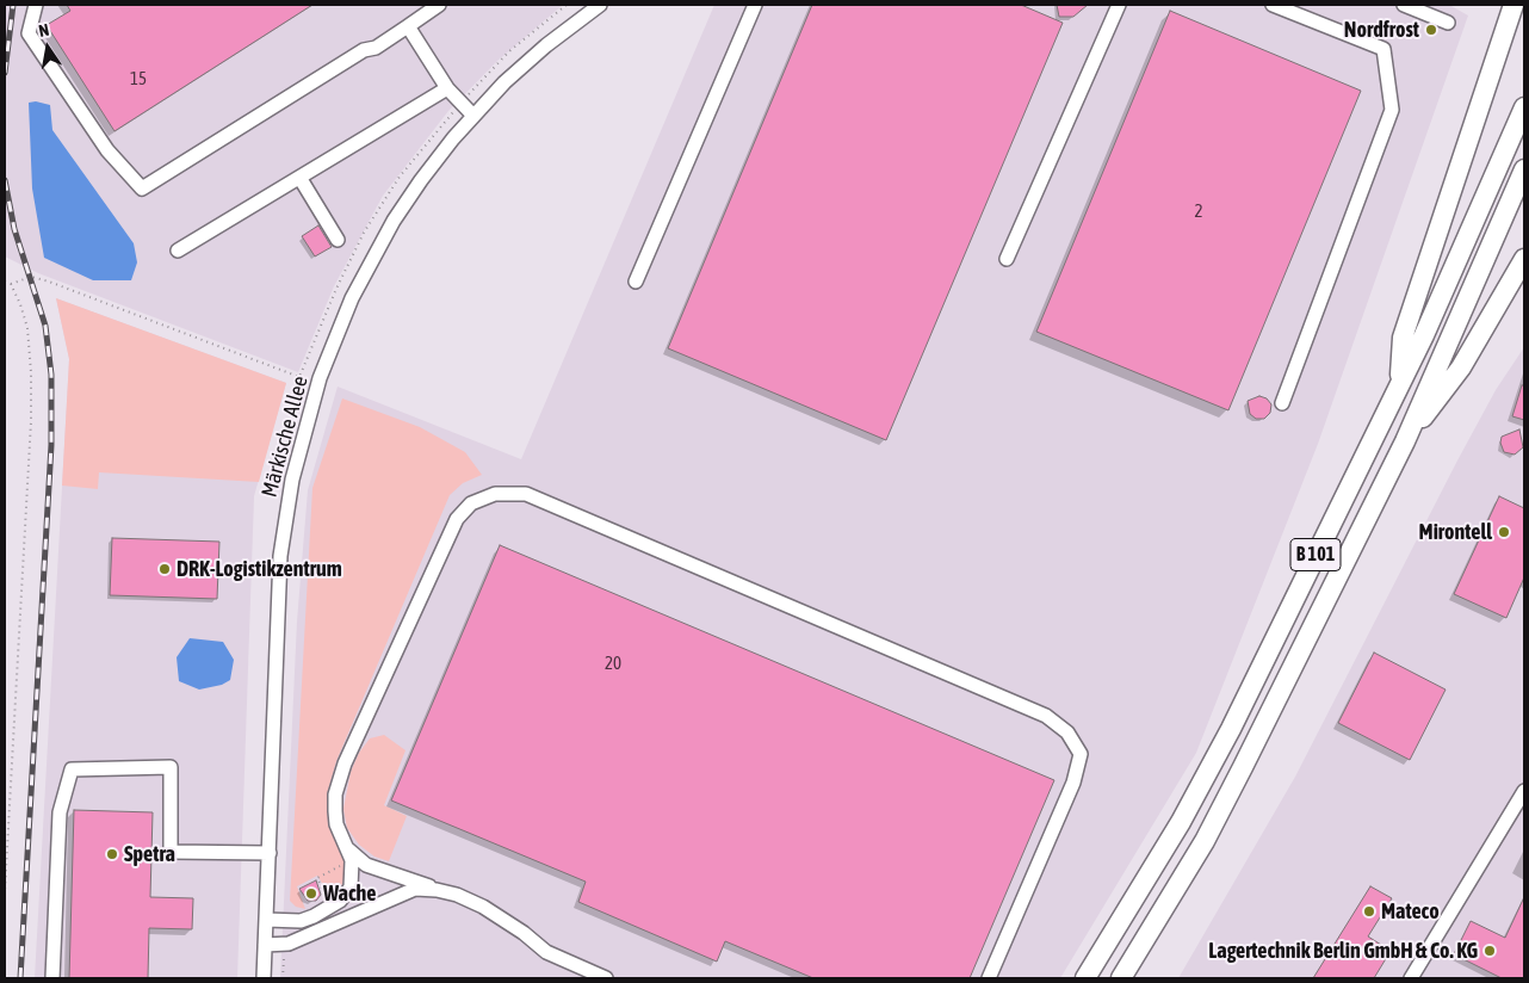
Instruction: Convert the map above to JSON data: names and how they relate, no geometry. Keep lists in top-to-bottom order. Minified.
{"streets":{"highway":["B 101"],"street":["Märkische Allee"]},"places":["Nordfrost","Mirontell","DRK-Logistikzentrum","Spetra","Wache","Mateco","Lagertechnik Berlin GmbH & Co. KG"],"house_numbers":["15","2","20"],"north":"top"}
